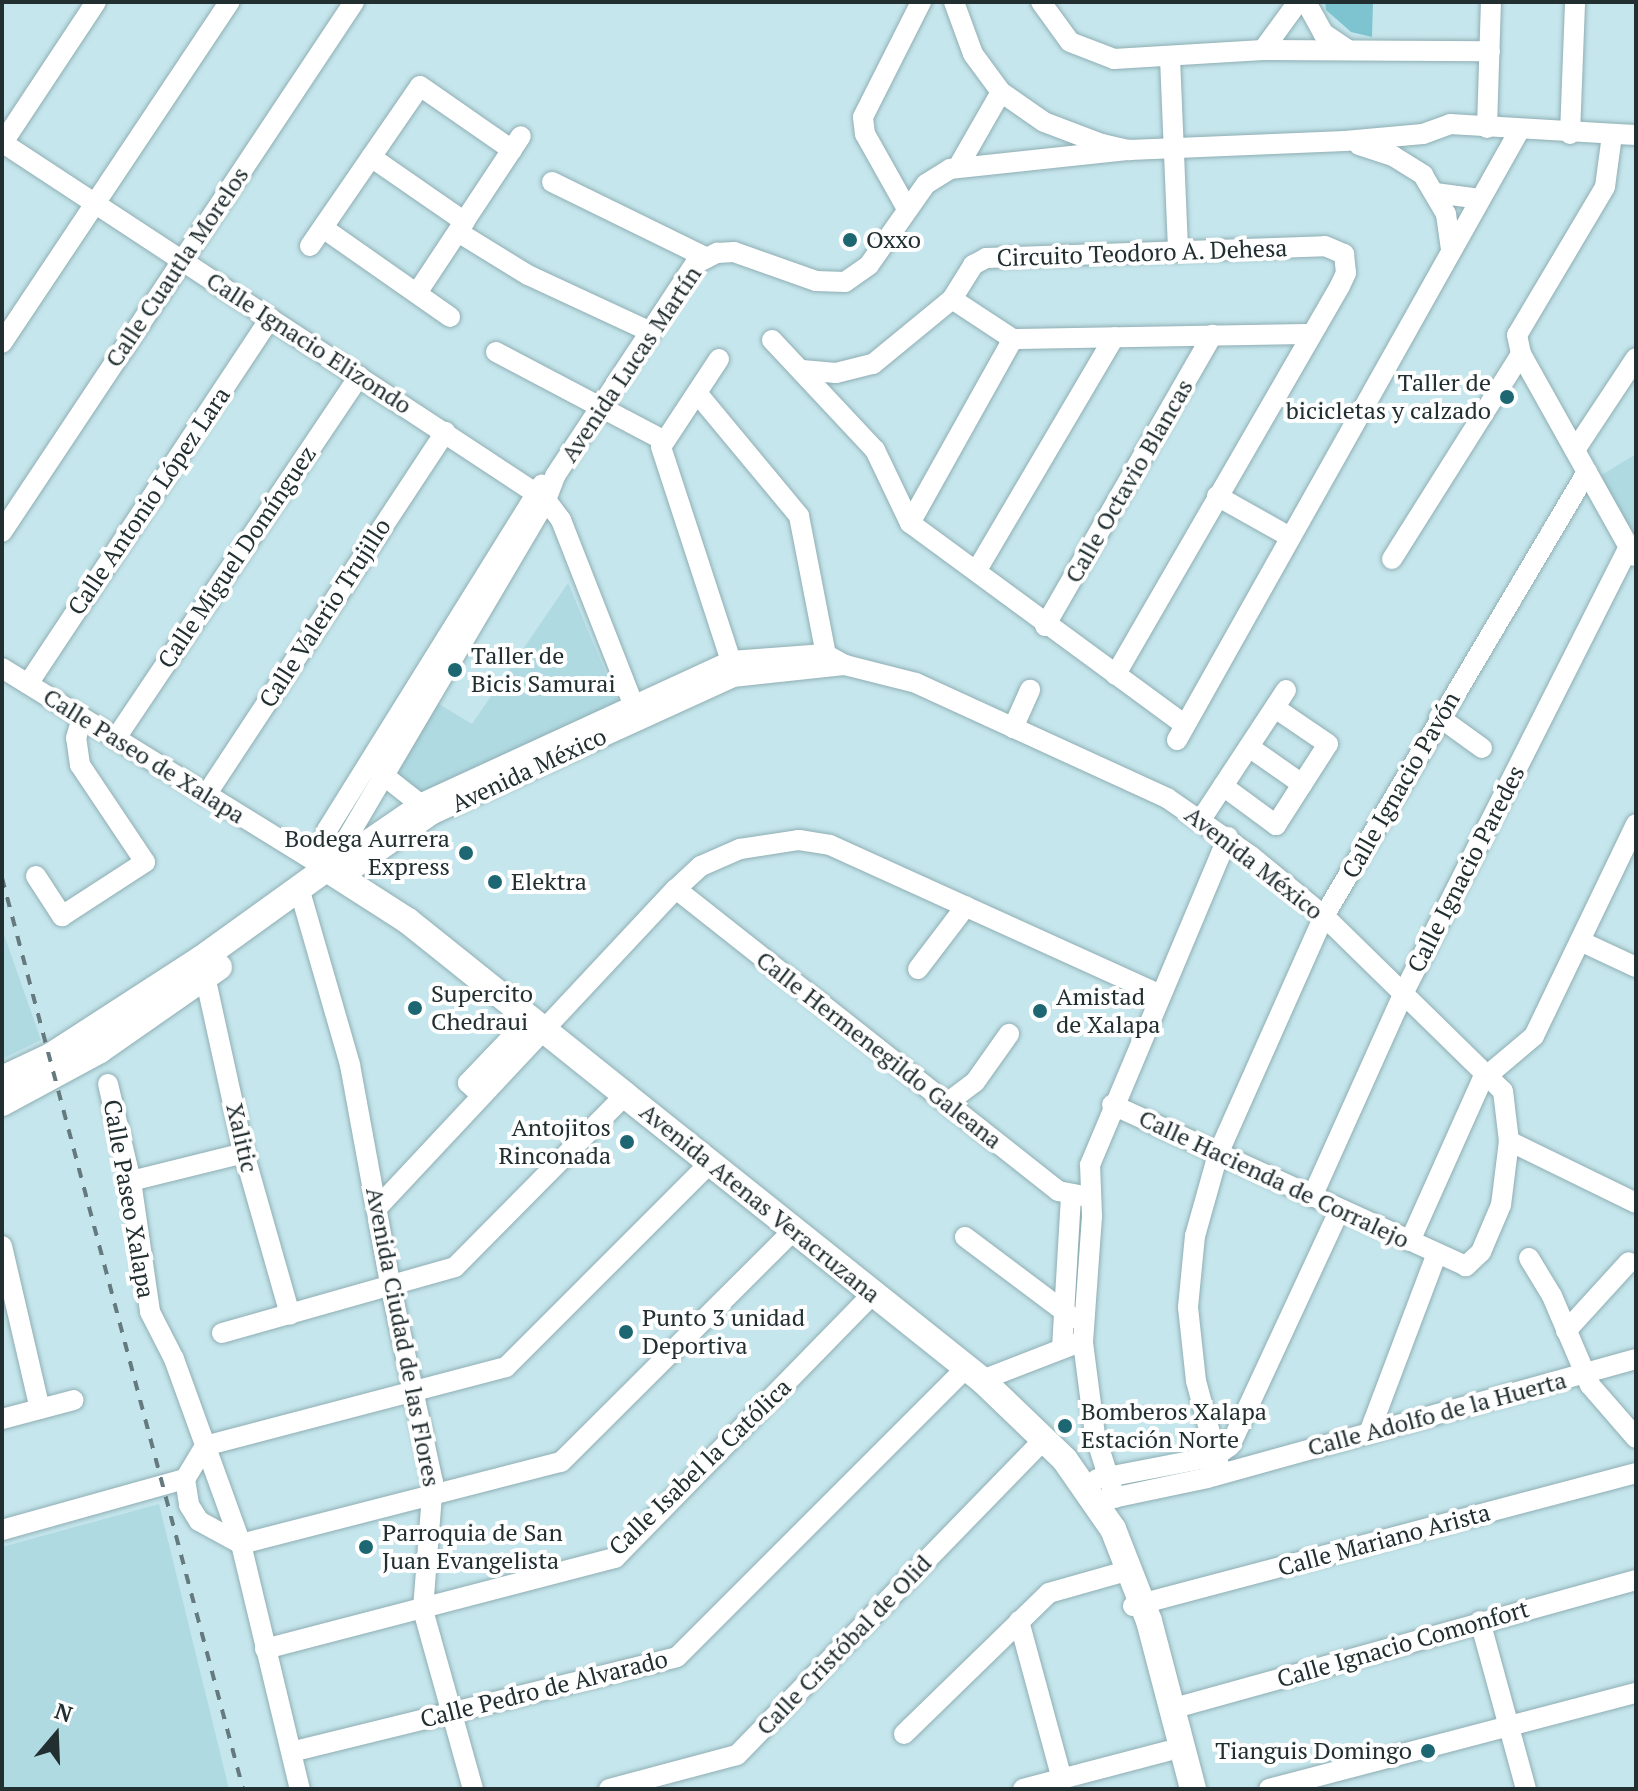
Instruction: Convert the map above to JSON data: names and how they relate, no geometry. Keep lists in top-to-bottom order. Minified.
{"streets":{"main road":["Avenida México","Avenida Atenas Veracruzana"],"street":["Circuito Teodoro A. Dehesa","Calle Cuautla Morelos","Calle Ignacio Elizondo","Avenida Lucas Martín","Calle Octavio Blancas","Calle Antonio López Lara","Calle Miguel Domínguez","Calle Valerio Trujillo","Calle Paseo de Xalapa","Calle Ignacio Pavón","Calle Ignacio Paredes","Calle Hermenegildo Galeana","Xalitic","Calle Hacienda de Corralejo","Calle Paseo Xalapa","Avenida Ciudad de las Flores","Calle Adolfo de la Huerta","Calle Isabel la Católica","Calle Mariano Arista","Calle Ignacio Comonfort","Calle Cristóbal de Olid","Calle Pedro de Alvarado"]},"crossings":[["Calle Cuautla Morelos","Calle Ignacio Elizondo"],["Calle Ignacio Elizondo","Avenida Lucas Martín"],["Calle Ignacio Elizondo","Calle Antonio López Lara"],["Calle Ignacio Elizondo","Calle Miguel Domínguez"],["Calle Ignacio Elizondo","Calle Valerio Trujillo"],["Avenida Lucas Martín","Calle Paseo de Xalapa"],["Avenida Lucas Martín","Avenida México"],["Avenida Lucas Martín","Avenida Atenas Veracruzana"],["Calle Antonio López Lara","Calle Paseo de Xalapa"],["Calle Miguel Domínguez","Calle Paseo de Xalapa"],["Calle Valerio Trujillo","Calle Paseo de Xalapa"],["Calle Paseo de Xalapa","Avenida México"],["Calle Paseo de Xalapa","Avenida Atenas Veracruzana"],["Avenida México","Calle Ignacio Pavón"],["Avenida México","Calle Ignacio Paredes"],["Avenida México","Xalitic"],["Avenida México","Calle Hacienda de Corralejo"],["Avenida México","Avenida Atenas Veracruzana"],["Avenida México","Avenida Ciudad de las Flores"],["Calle Ignacio Pavón","Calle Hacienda de Corralejo"],["Calle Ignacio Pavón","Calle Adolfo de la Huerta"],["Calle Ignacio Paredes","Calle Hacienda de Corralejo"],["Calle Paseo Xalapa","Calle Isabel la Católica"],["Calle Paseo Xalapa","Calle Pedro de Alvarado"],["Avenida Atenas Veracruzana","Calle Adolfo de la Huerta"],["Avenida Atenas Veracruzana","Calle Isabel la Católica"],["Avenida Atenas Veracruzana","Calle Mariano Arista"],["Avenida Atenas Veracruzana","Calle Ignacio Comonfort"],["Avenida Atenas Veracruzana","Calle Cristóbal de Olid"],["Avenida Atenas Veracruzana","Calle Pedro de Alvarado"],["Avenida Ciudad de las Flores","Calle Isabel la Católica"],["Avenida Ciudad de las Flores","Calle Pedro de Alvarado"]],"places":["Oxxo","Taller de bicicletas y calzado","Taller de Bicis Samurai","Bodega Aurrera Express","Elektra","Supercito Chedraui","Amistad de Xalapa","Antojitos Rinconada","Punto 3 unidad Deportiva","Bomberos Xalapa Estación Norte","Parroquia de San Juan Evangelista","Tianguis Domingo"],"north":"top"}
